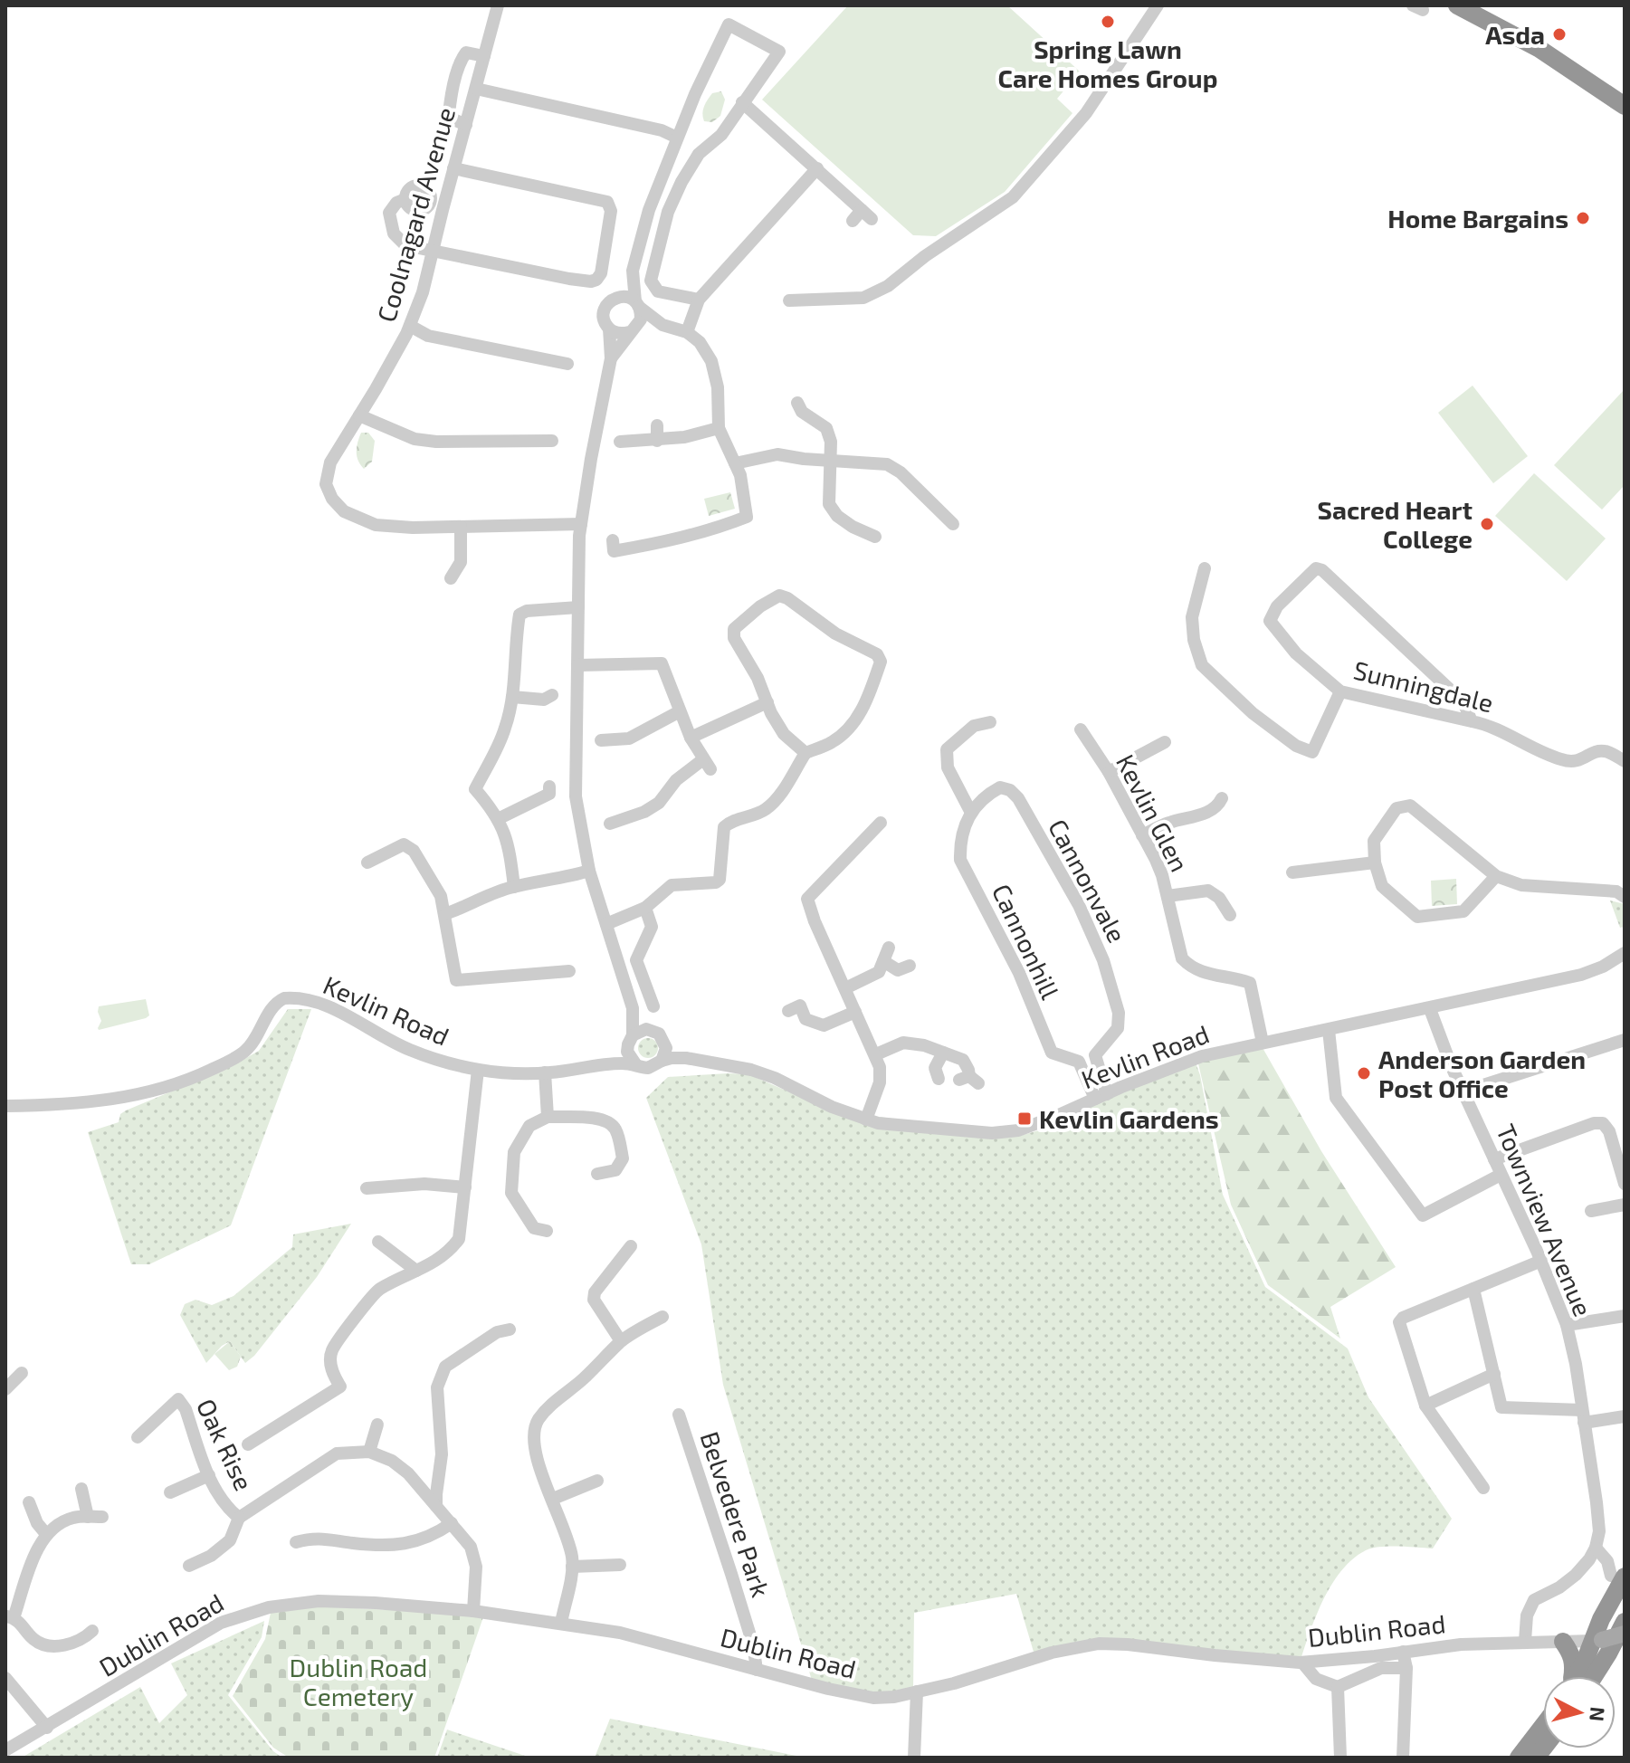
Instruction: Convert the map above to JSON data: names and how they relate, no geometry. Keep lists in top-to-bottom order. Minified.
{"streets":{"street":["Coolnagard Avenue","Sunningdale","Kevlin Glen","Cannonvale","Cannonhill","Kevlin Road","Townview Avenue","Oak Rise","Belvedere Park","Dublin Road"]},"crossings":[["Kevlin Glen","Kevlin Road"],["Cannonvale","Cannonhill"],["Cannonvale","Kevlin Road"],["Cannonhill","Kevlin Road"],["Kevlin Road","Townview Avenue"],["Belvedere Park","Dublin Road"]],"parks":["Dublin Road Cemetery"],"places":{"other":["Spring Lawn Care Homes Group","Asda","Home Bargains","Sacred Heart College","Anderson Garden Post Office"],"transit":["Kevlin Gardens"]},"north":"right"}
